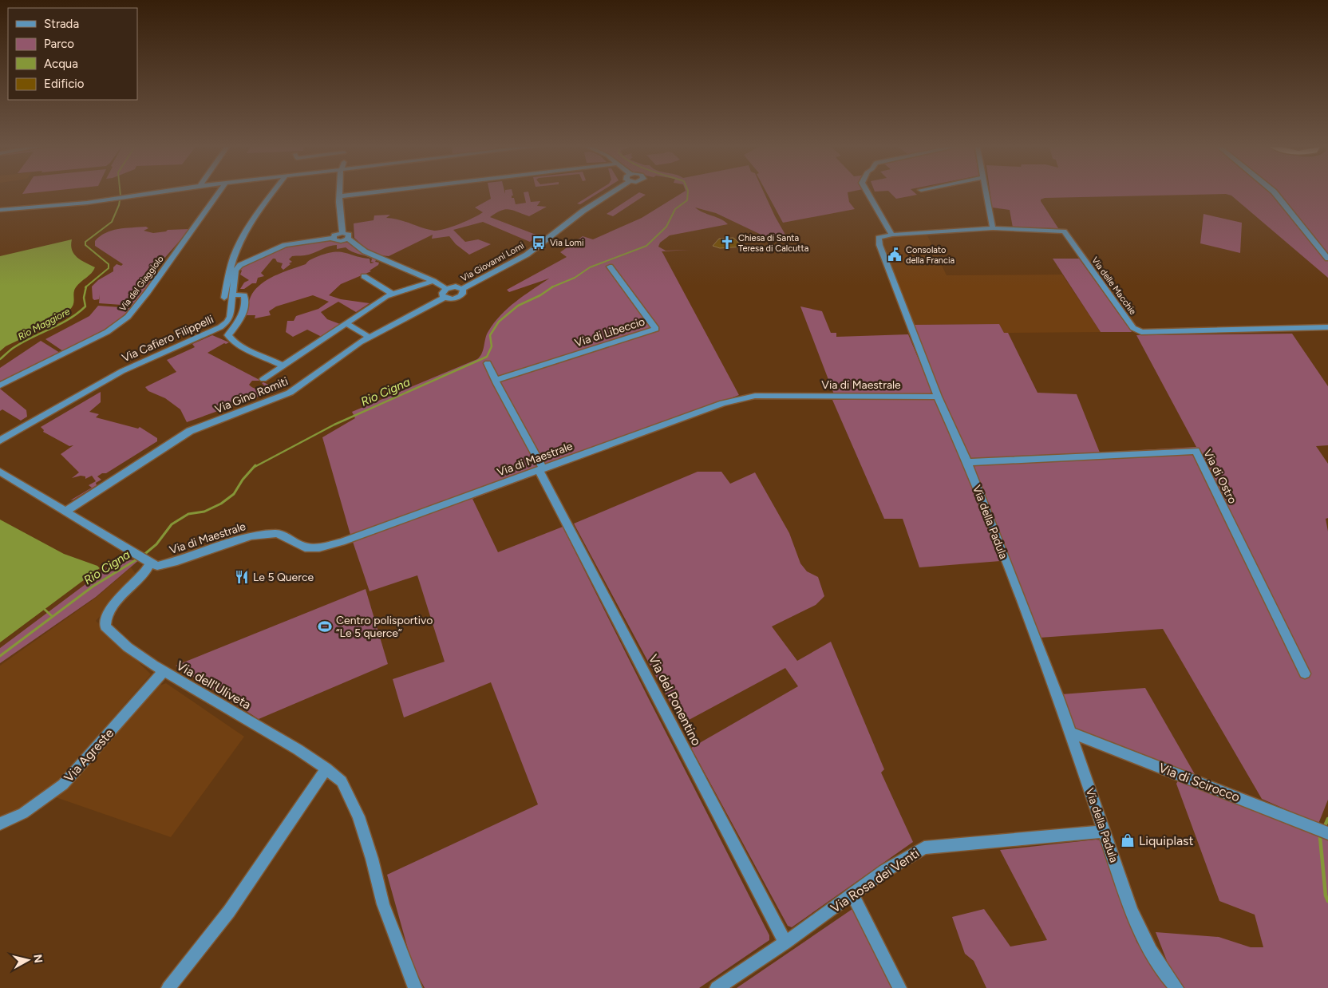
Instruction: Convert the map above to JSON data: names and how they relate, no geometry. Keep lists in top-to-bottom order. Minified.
{"streets":{"street":["Via Giovanni Lomi","Via del Giaggiolo","Via delle Macchie","Via di Libeccio","Via Cafiero Filippelli","Via di Maestrale","Via Gino Romiti","Via di Ostro","Via della Padula","Via dell'Uliveta","Via del Ponentino","Via Agreste","Via di Scirocco","Via Rosa dei Venti"]},"crossings":[["Via Giovanni Lomi","Via Gino Romiti"],["Via di Maestrale","Via della Padula"],["Via di Maestrale","Via dell'Uliveta"],["Via di Maestrale","Via del Ponentino"],["Via di Ostro","Via della Padula"],["Via della Padula","Via di Scirocco"],["Via della Padula","Via Rosa dei Venti"],["Via dell'Uliveta","Via Agreste"],["Via del Ponentino","Via Rosa dei Venti"]],"water":["Rio Maggiore","Rio Cigna"],"places":{"bus stop":["Via Lomi"],"church":["Chiesa di Santa Teresa di Calcutta"],"public building":["Consolato della Francia"],"restaurant":["Le 5 Querce"],"sports":["Centro polisportivo “Le 5 querce”"],"shop":["Liquiplast"]},"legend":["Strada","Parco","Acqua","Edificio"],"north":"right"}
